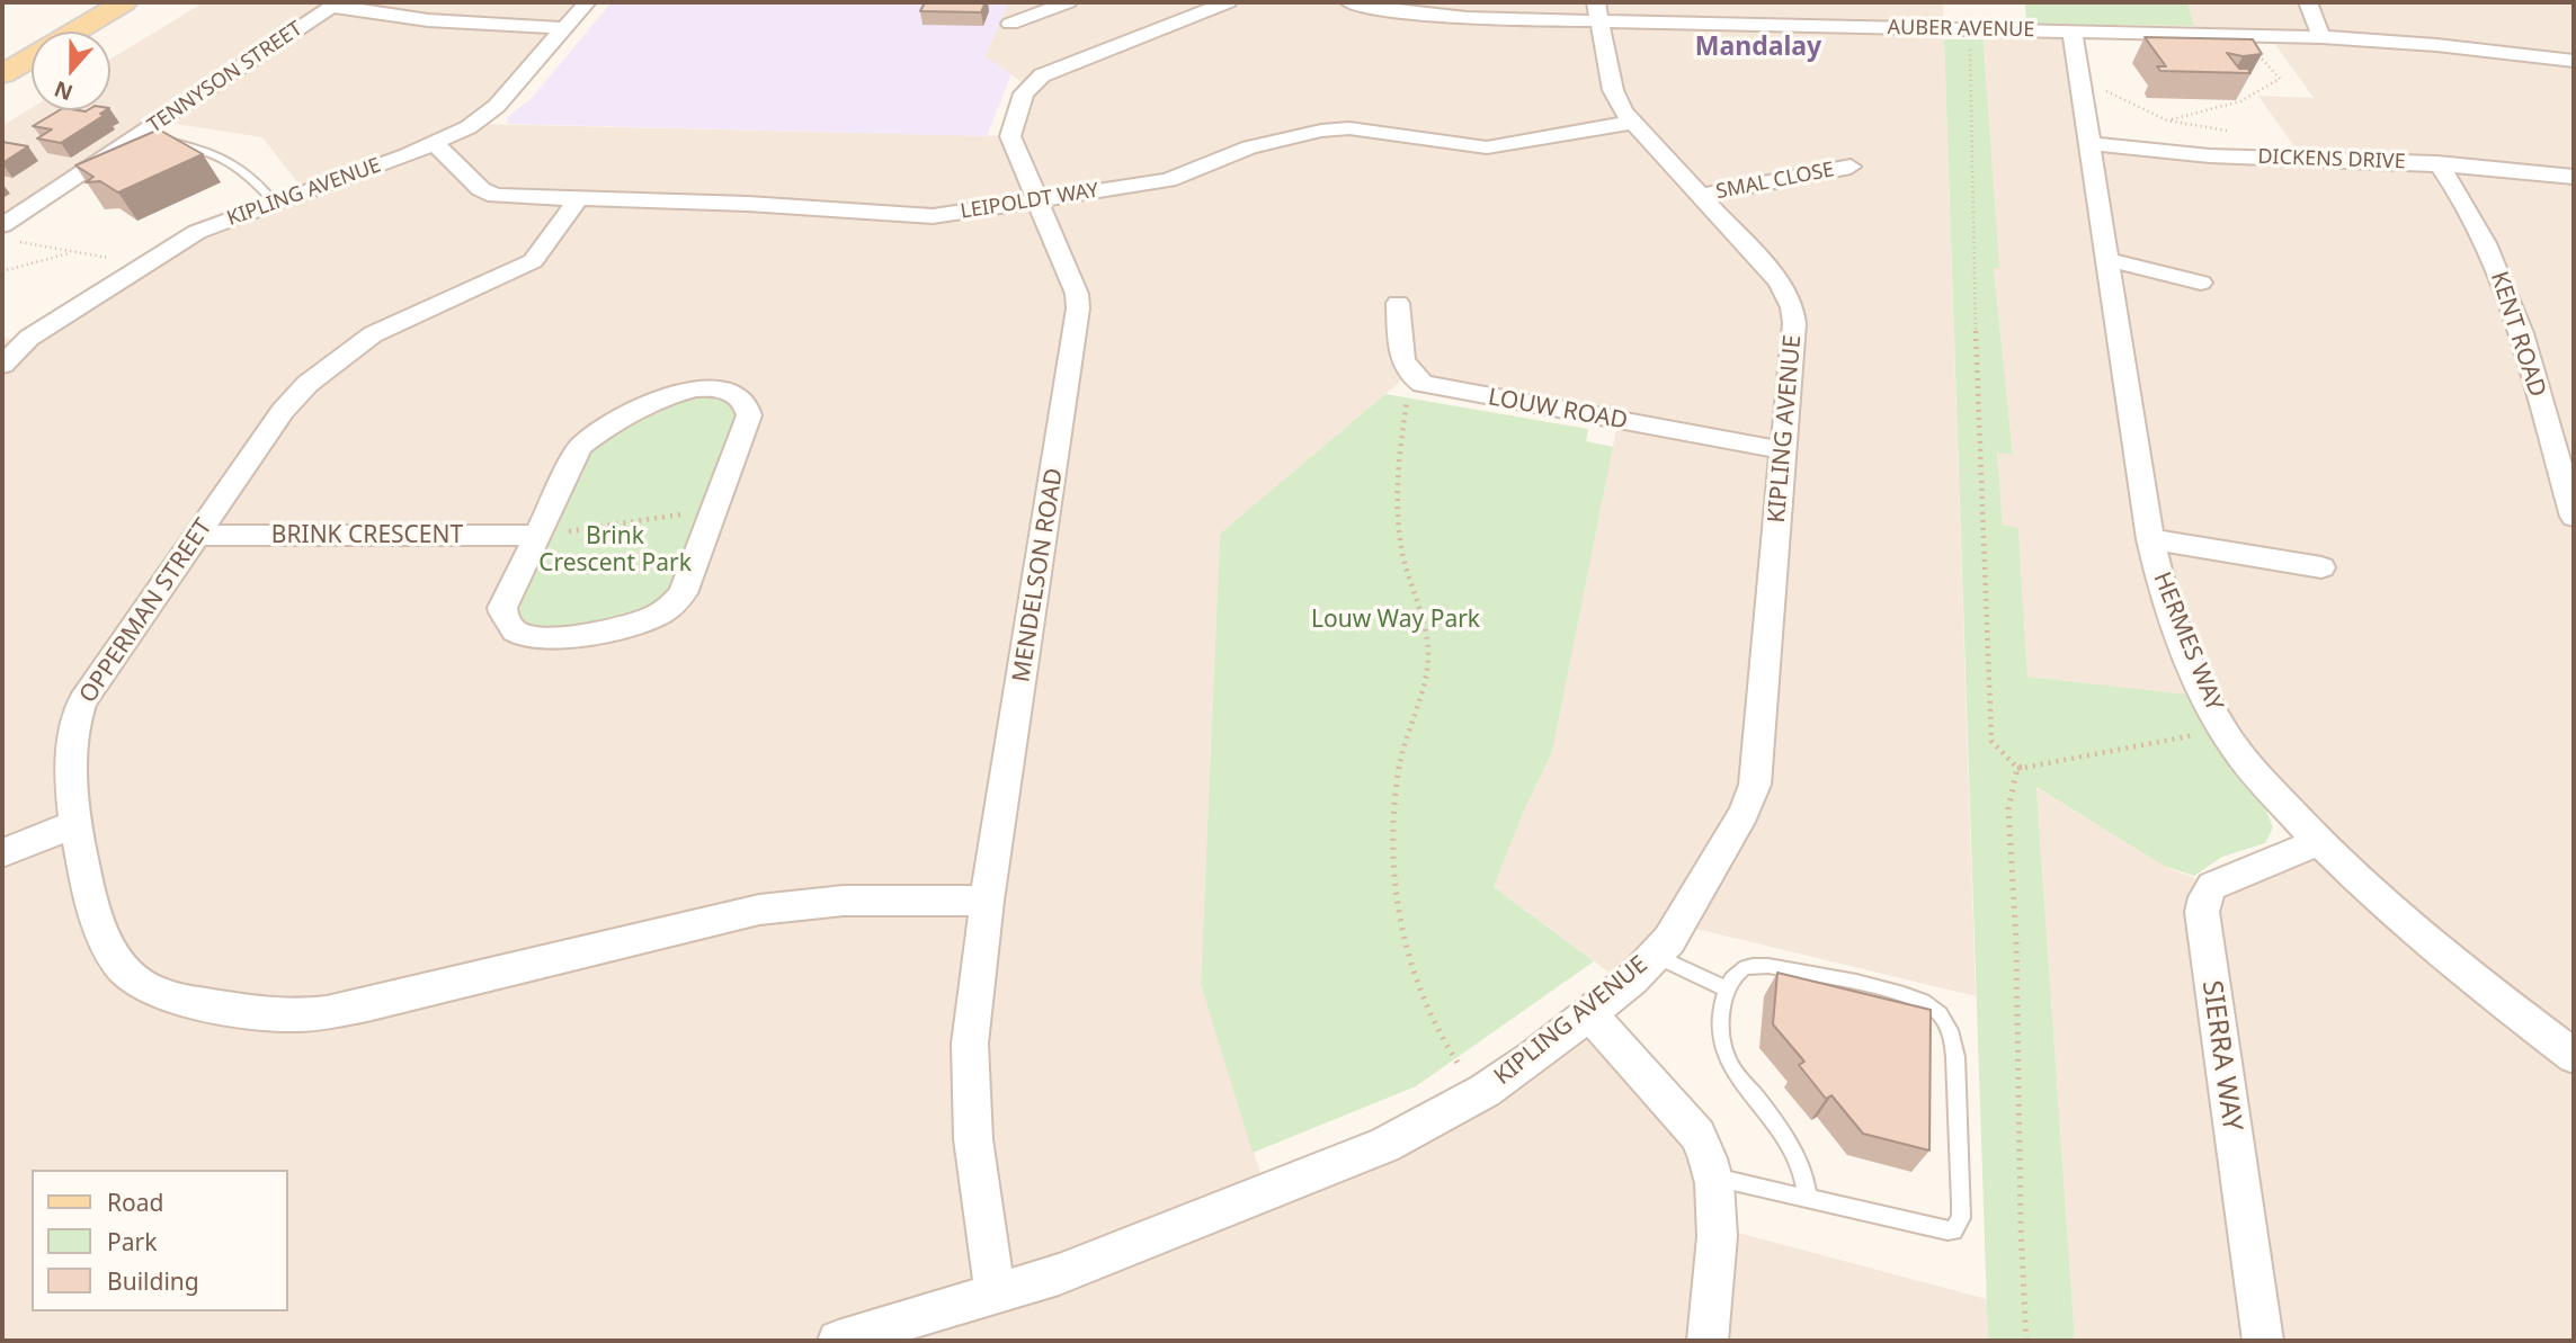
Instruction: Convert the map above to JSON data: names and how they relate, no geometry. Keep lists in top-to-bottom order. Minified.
{"streets":{"street":["AUBER AVENUE","TENNYSON STREET","DICKENS DRIVE","SMAL CLOSE","KIPLING AVENUE","LEIPOLDT WAY","KENT ROAD","LOUW ROAD","BRINK CRESCENT","MENDELSON ROAD","OPPERMAN STREET","HERMES WAY","SIERRA WAY"]},"crossings":[["AUBER AVENUE","KIPLING AVENUE"],["AUBER AVENUE","HERMES WAY"],["TENNYSON STREET","KIPLING AVENUE"],["DICKENS DRIVE","KENT ROAD"],["DICKENS DRIVE","HERMES WAY"],["SMAL CLOSE","KIPLING AVENUE"],["KIPLING AVENUE","LEIPOLDT WAY"],["KIPLING AVENUE","LOUW ROAD"],["KIPLING AVENUE","MENDELSON ROAD"],["LEIPOLDT WAY","MENDELSON ROAD"],["LEIPOLDT WAY","OPPERMAN STREET"],["BRINK CRESCENT","OPPERMAN STREET"],["MENDELSON ROAD","OPPERMAN STREET"],["HERMES WAY","SIERRA WAY"]],"districts":["Mandalay"],"parks":["Brink Crescent Park","Louw Way Park"],"legend":["Road","Park","Building"],"north":"bottom"}
